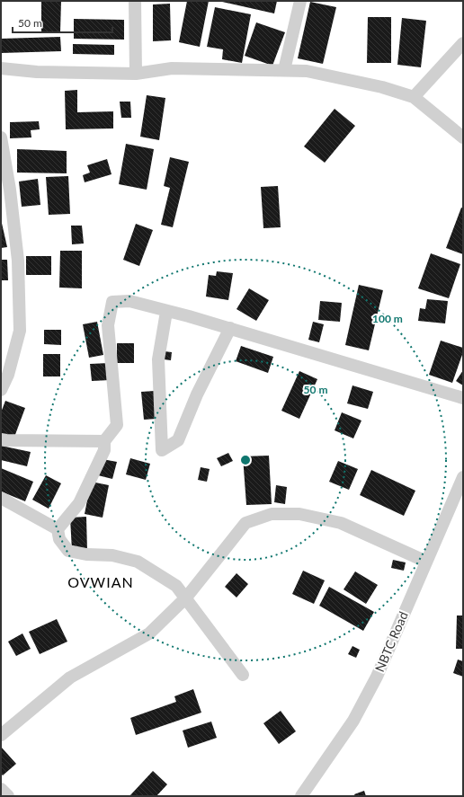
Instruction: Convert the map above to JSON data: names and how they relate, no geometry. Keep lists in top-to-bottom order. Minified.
{"streets":{"street":["NBTC Road"]},"districts":["OVWIAN"],"scale_bar":"50 m","rings":["100 m","50 m"]}
